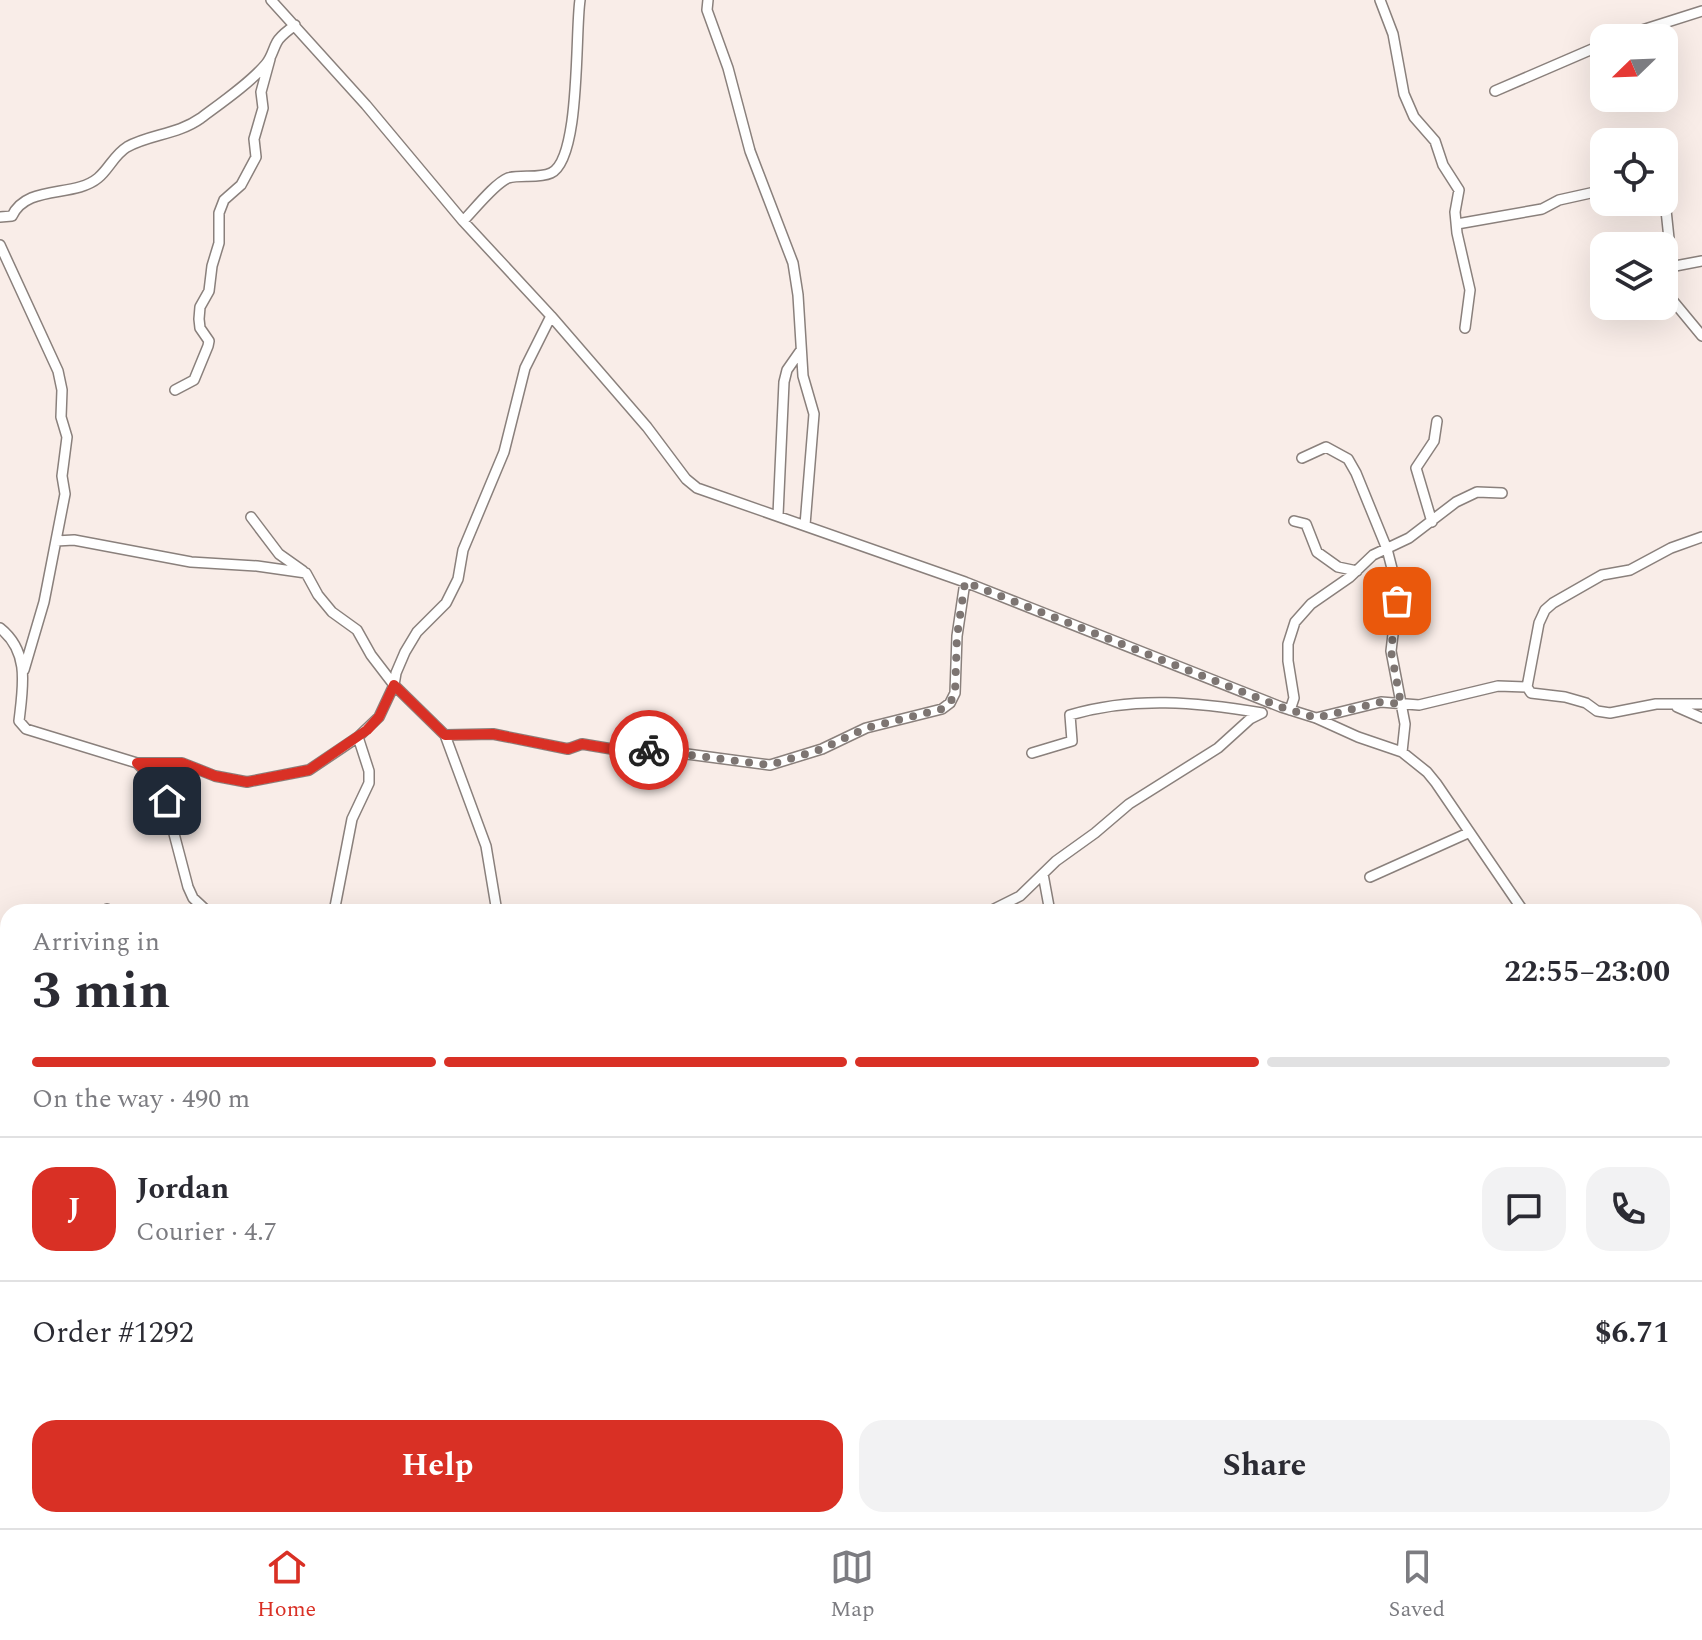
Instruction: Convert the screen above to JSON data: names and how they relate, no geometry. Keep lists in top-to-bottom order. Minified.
{"north":"bottom left","page":{"heading":["3 min","Arriving in","22:55–23:00"],"panel":["Jordan","Courier · 4.7","Order #1292","$6.71"],"bar":"On the way · 490 m","round":"J","buttons":["Help","Share"],"tabs":["Home","Map","Saved"]}}
